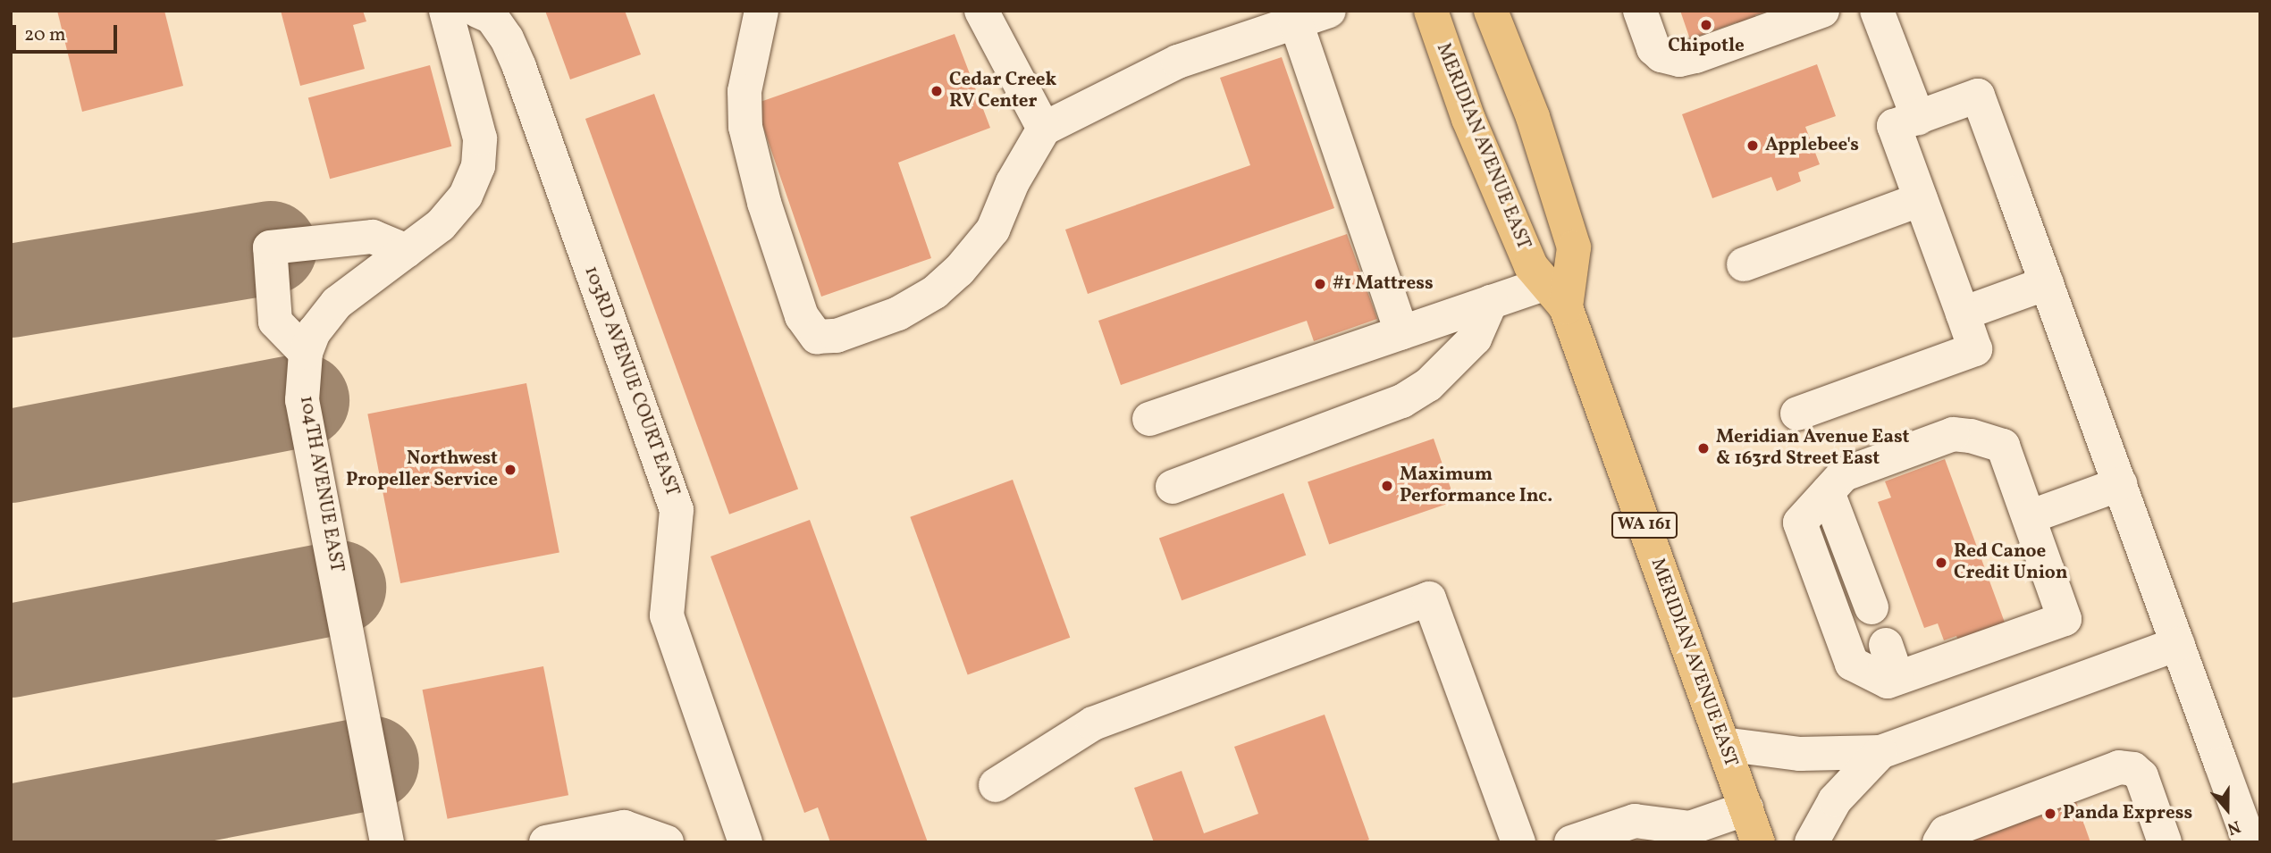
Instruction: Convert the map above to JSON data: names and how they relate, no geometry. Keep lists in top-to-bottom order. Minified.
{"streets":{"main road":["MERIDIAN AVENUE EAST","WA 161"],"street":["103RD AVENUE COURT EAST","104TH AVENUE EAST"]},"places":["Chipotle","Cedar Creek RV Center","Applebee's","#1 Mattress","Meridian Avenue East & 163rd Street East","Northwest Propeller Service","Maximum Performance Inc.","Red Canoe Credit Union","Panda Express"],"scale_bar":"20 m","north":"bottom"}
